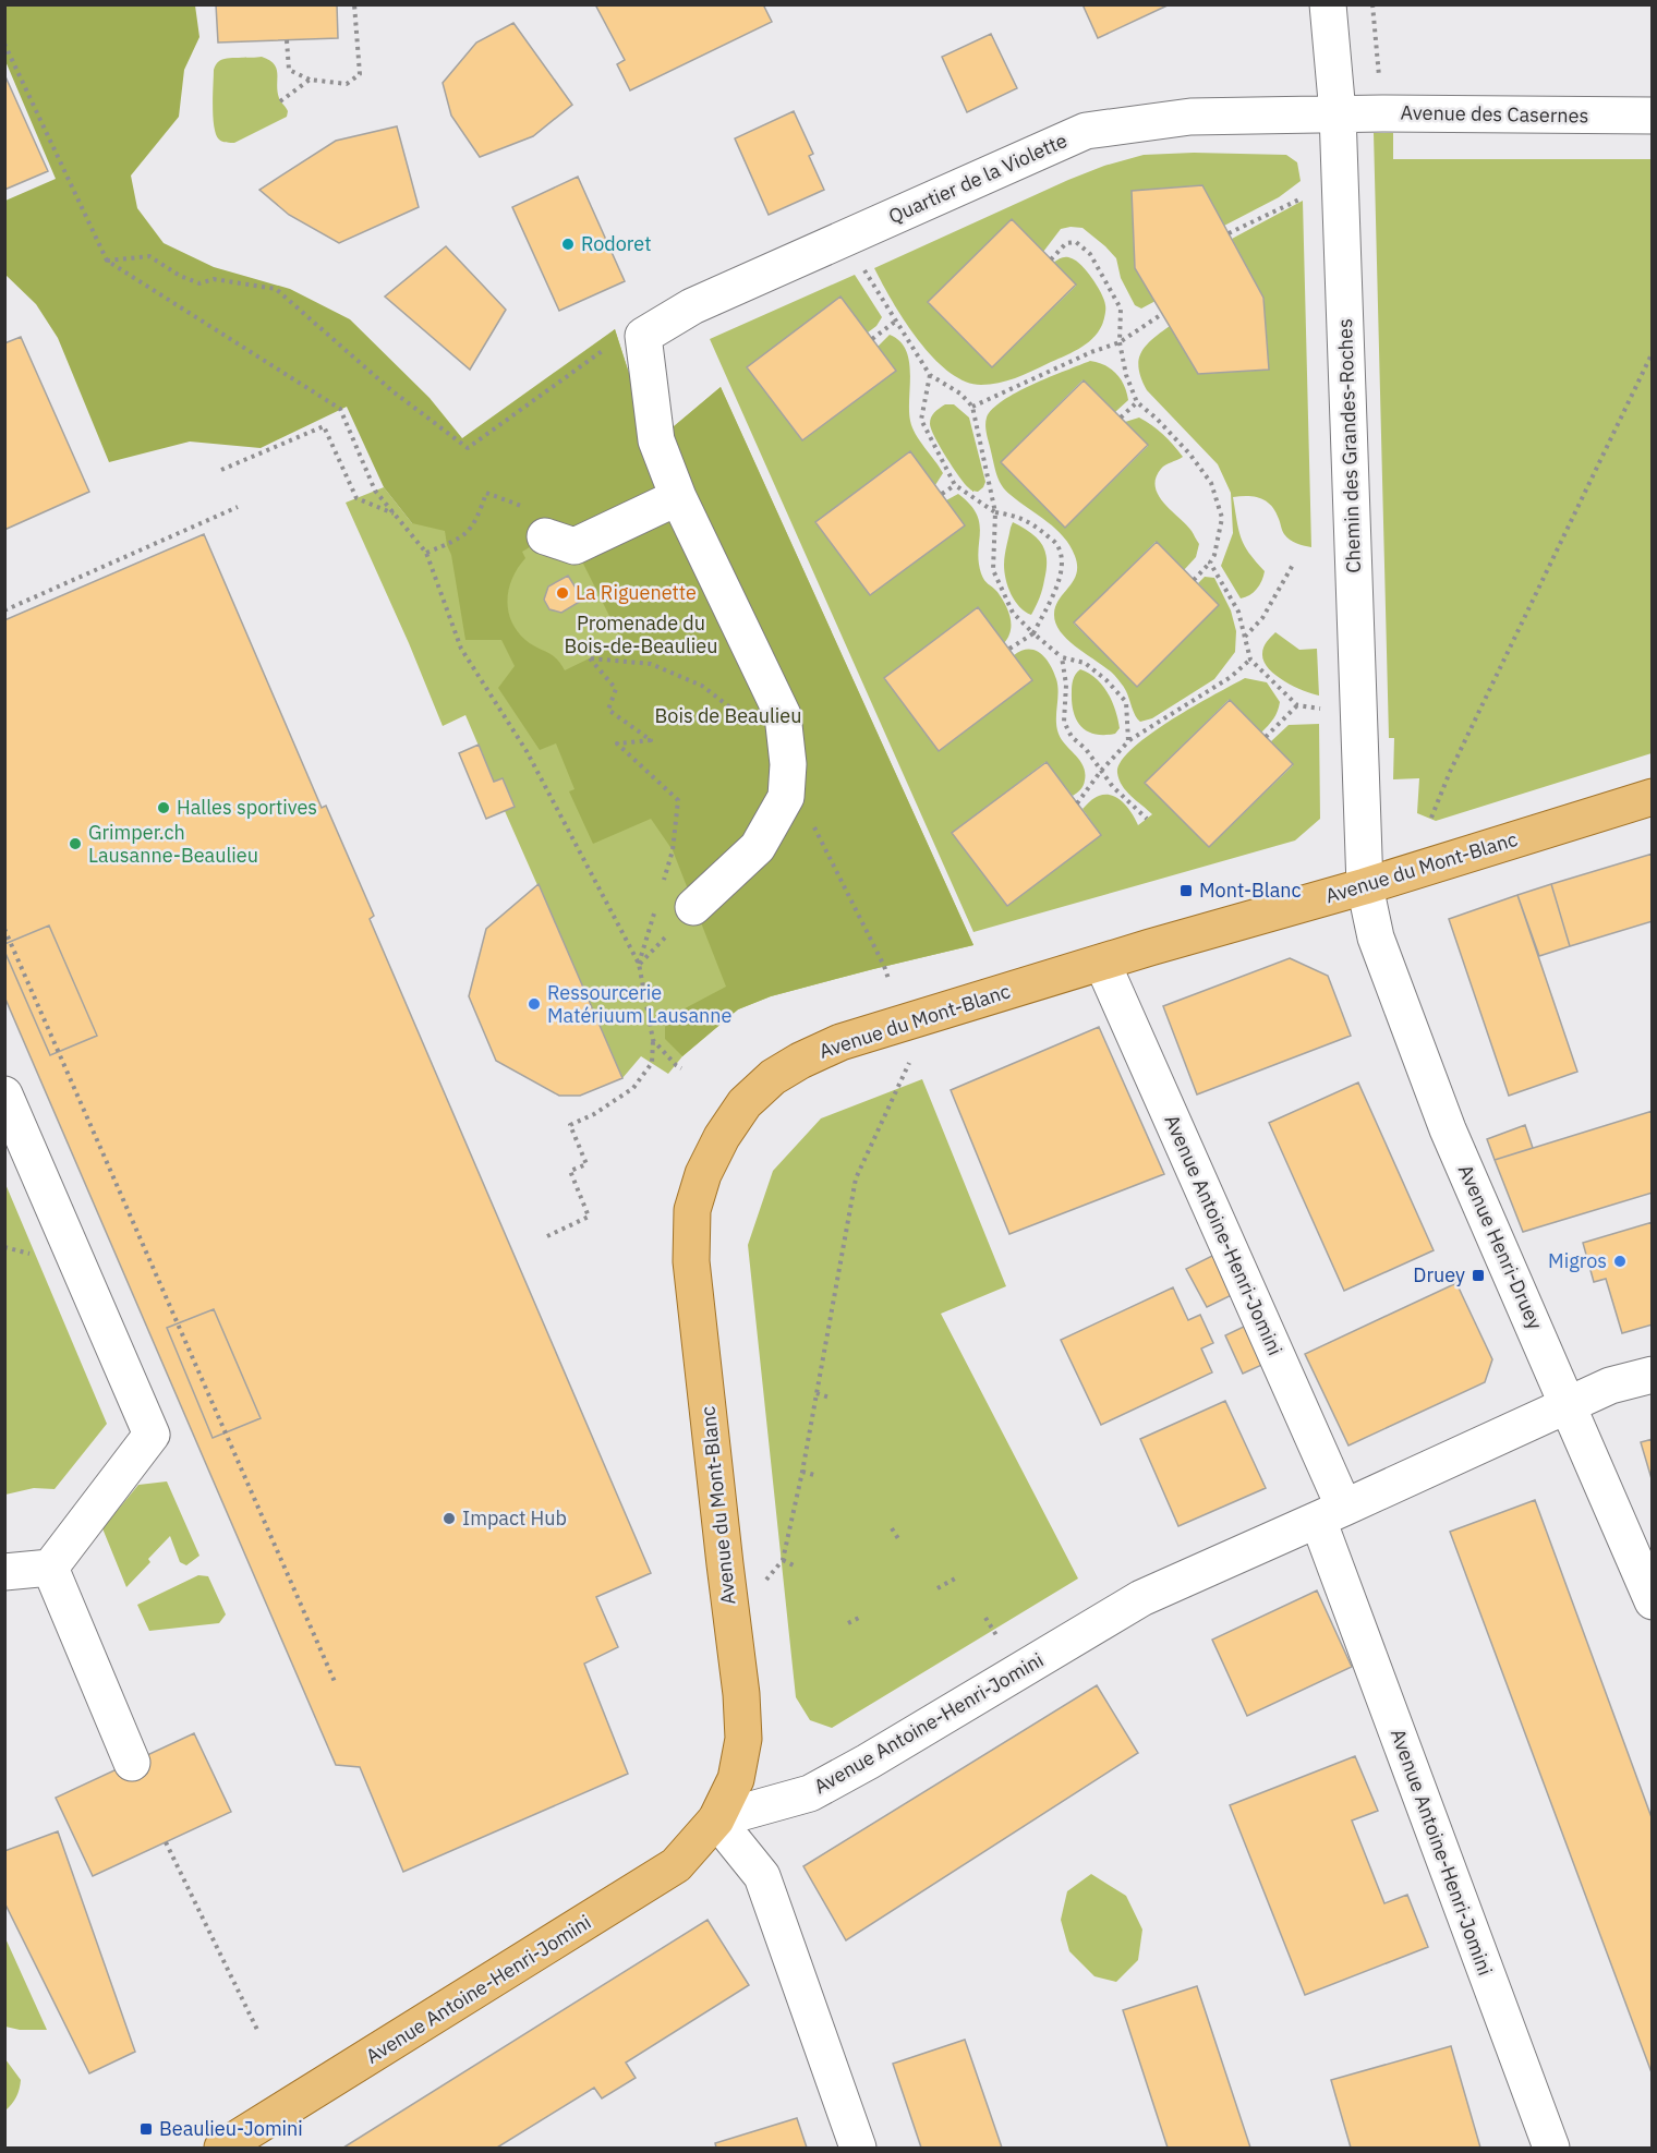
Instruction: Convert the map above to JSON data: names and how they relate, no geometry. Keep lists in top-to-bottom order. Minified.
{"streets":{"main road":["Avenue du Mont-Blanc","Avenue Antoine-Henri-Jomini"],"street":["Avenue des Casernes","Quartier de la Violette","Chemin des Grandes-Roches","Avenue Henri-Druey"]},"crossings":[["Avenue des Casernes","Quartier de la Violette"],["Avenue des Casernes","Chemin des Grandes-Roches"],["Quartier de la Violette","Chemin des Grandes-Roches"],["Chemin des Grandes-Roches","Avenue du Mont-Blanc"],["Chemin des Grandes-Roches","Avenue Henri-Druey"],["Avenue du Mont-Blanc","Avenue Antoine-Henri-Jomini"],["Avenue du Mont-Blanc","Avenue Henri-Druey"],["Avenue Antoine-Henri-Jomini","Avenue Henri-Druey"]],"parks":["Promenade du Bois-de-Beaulieu","Bois de Beaulieu"],"places":{"other":["Rodoret","La Riguenette","Halles sportives","Grimper.ch Lausanne-Beaulieu","Ressourcerie Matériuum Lausanne","Migros","Impact Hub"],"transit":["Mont-Blanc","Druey","Beaulieu-Jomini"]}}
